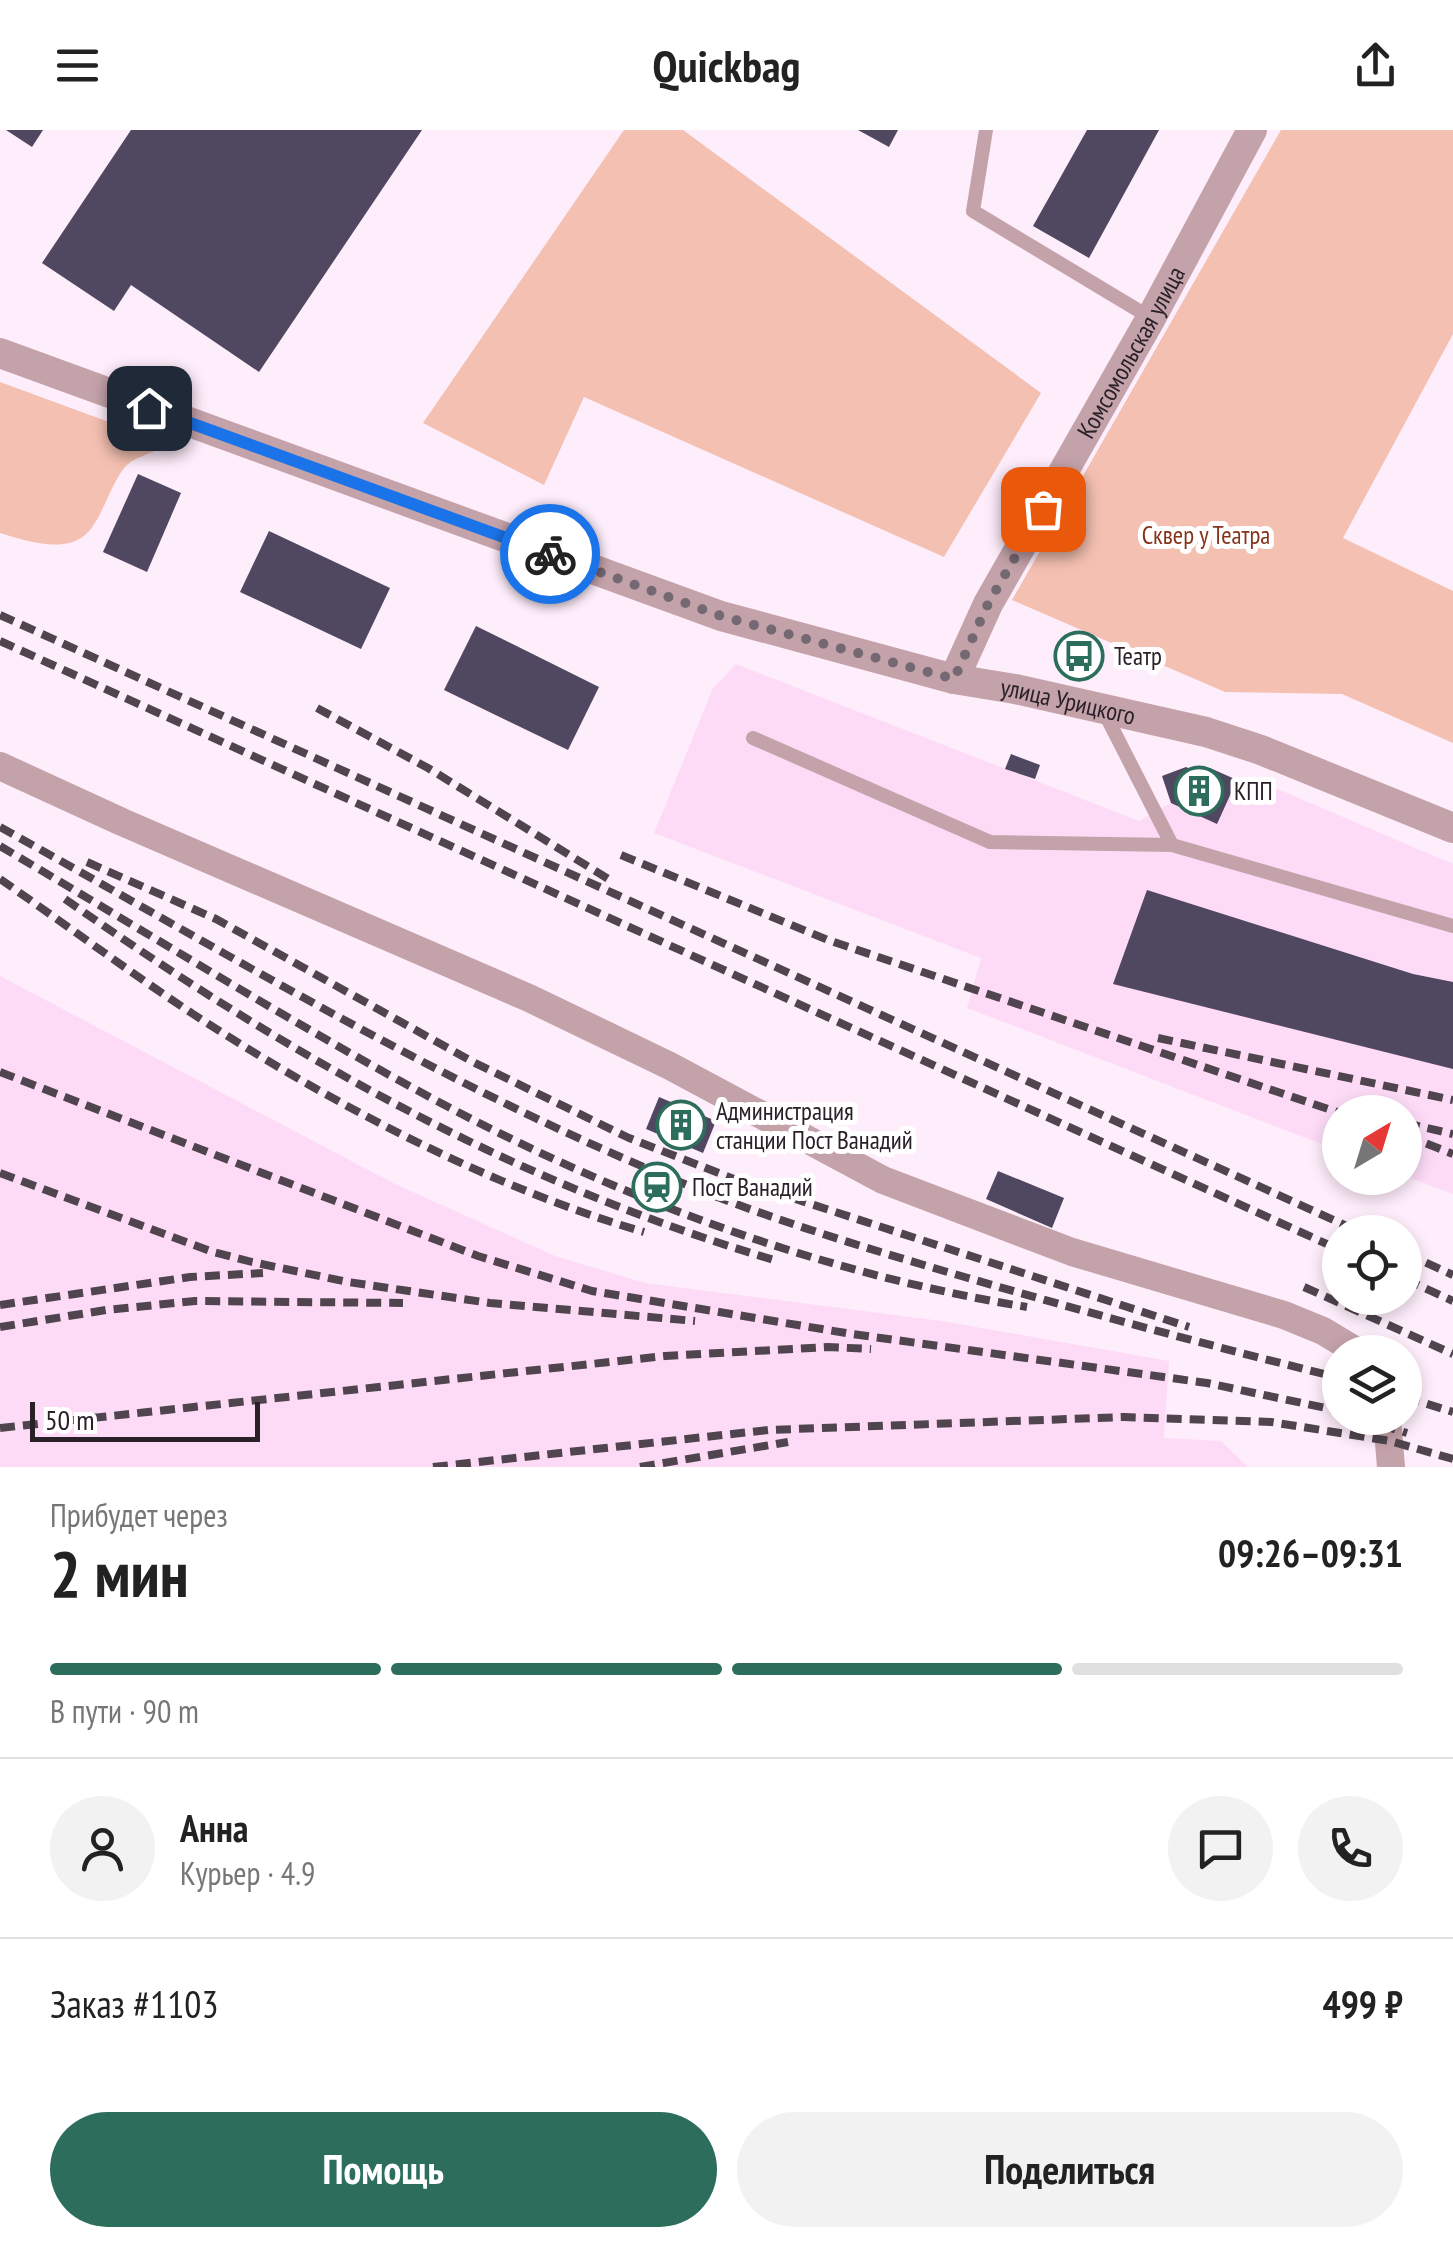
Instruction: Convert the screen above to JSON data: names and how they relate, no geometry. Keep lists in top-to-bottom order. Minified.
{"streets":{"street":["Комсомольская улица","улица Урицкого"]},"crossings":[["Комсомольская улица","улица Урицкого"]],"parks":["Сквер у Театра"],"places":{"bus stop":["Театр"],"building":["КПП","Администрация станции Пост Ванадий"],"station":["Пост Ванадий"]},"scale_bar":"50 m","north":"top right","page":{"header":"Quickbag","scale":"50 m","heading":["2 мин","Прибудет через","09:26–09:31"],"panel":["Анна","Курьер · 4.9","Заказ #1103","499 ₽"],"bar":"В пути · 90 m","buttons":["Помощь","Поделиться"]}}
